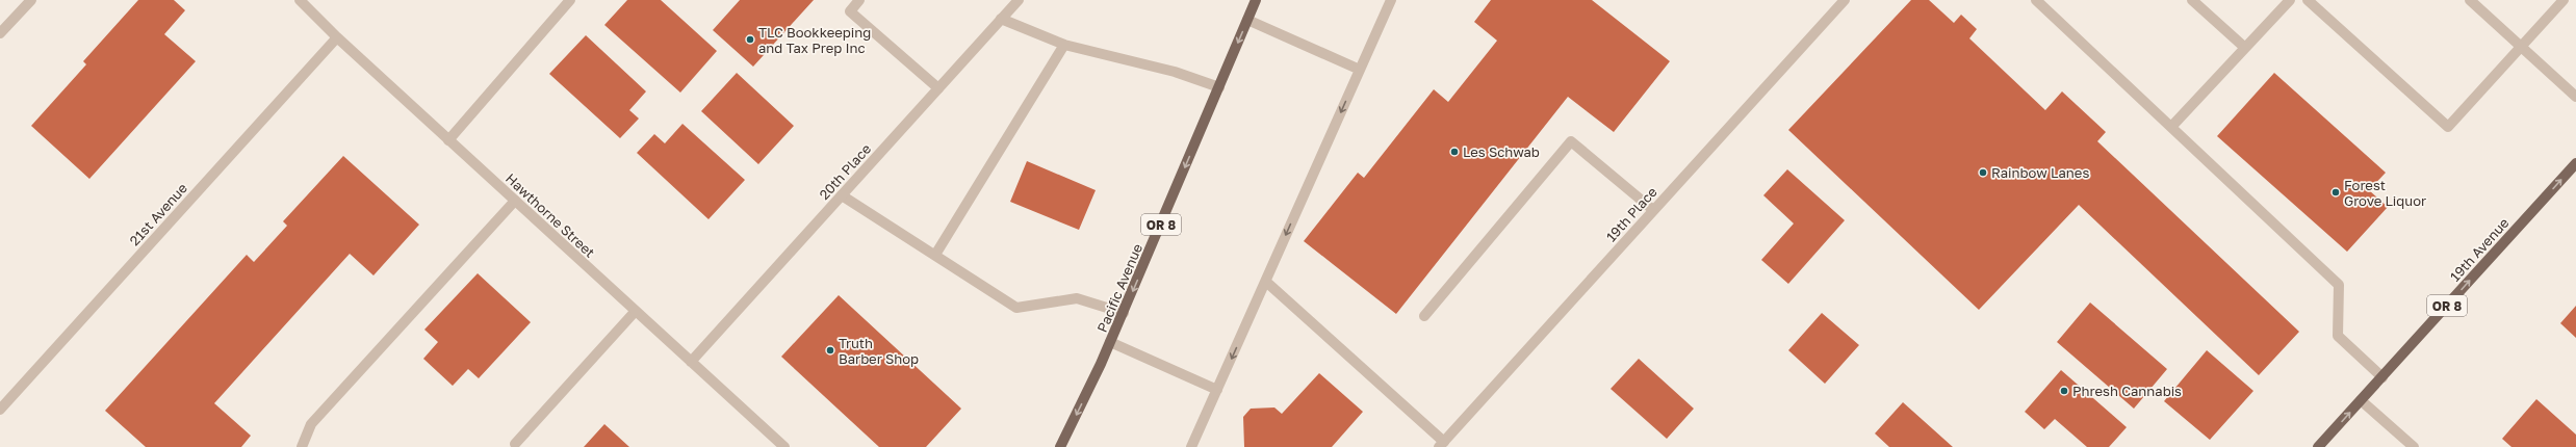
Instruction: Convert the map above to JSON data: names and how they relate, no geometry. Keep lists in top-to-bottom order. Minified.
{"streets":{"main road":["OR 8","19th Avenue","Pacific Avenue"],"street":["20th Place","21st Avenue","19th Place","Hawthorne Street"]},"crossings":[["20th Place","Hawthorne Street"],["21st Avenue","Hawthorne Street"]],"one_way":["19th Avenue","Pacific Avenue"],"places":["TLC Bookkeeping and Tax Prep Inc","Les Schwab","Rainbow Lanes","Forest Grove Liquor","Truth Barber Shop","Phresh Cannabis"]}
